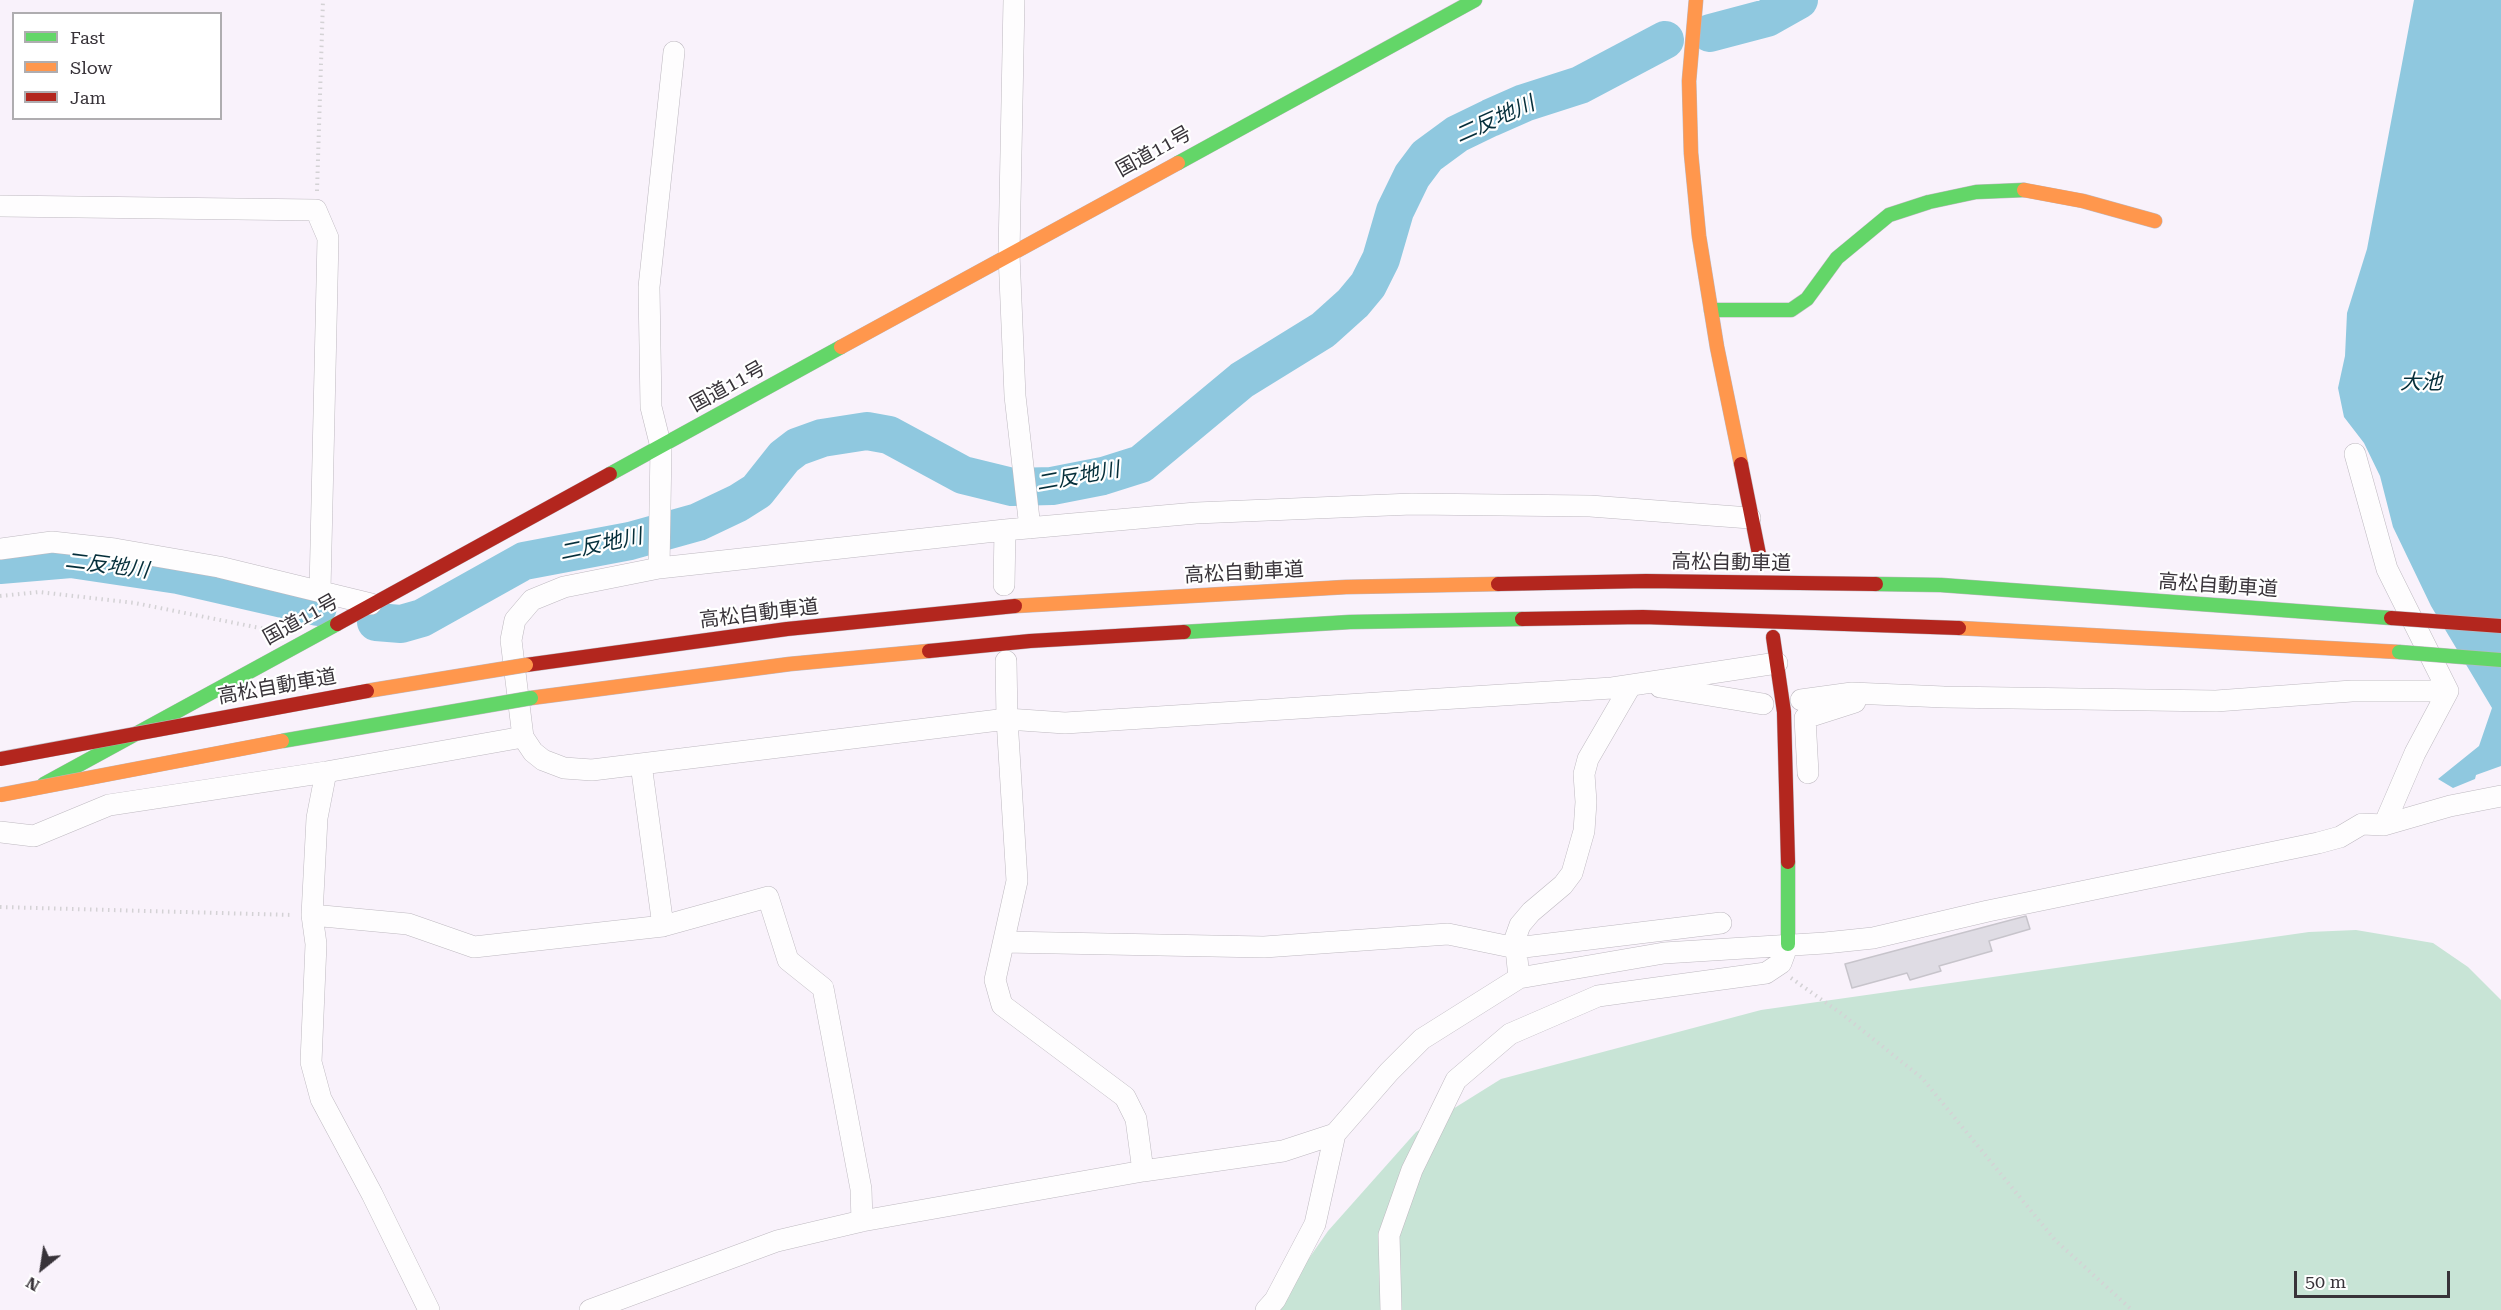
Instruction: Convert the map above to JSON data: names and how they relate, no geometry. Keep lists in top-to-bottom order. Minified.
{"streets":{"main road":["国道11号","高松自動車道"]},"water":["二反地川","大池"],"legend":["Fast","Slow","Jam"],"scale_bar":"50 m","north":"bottom left"}
